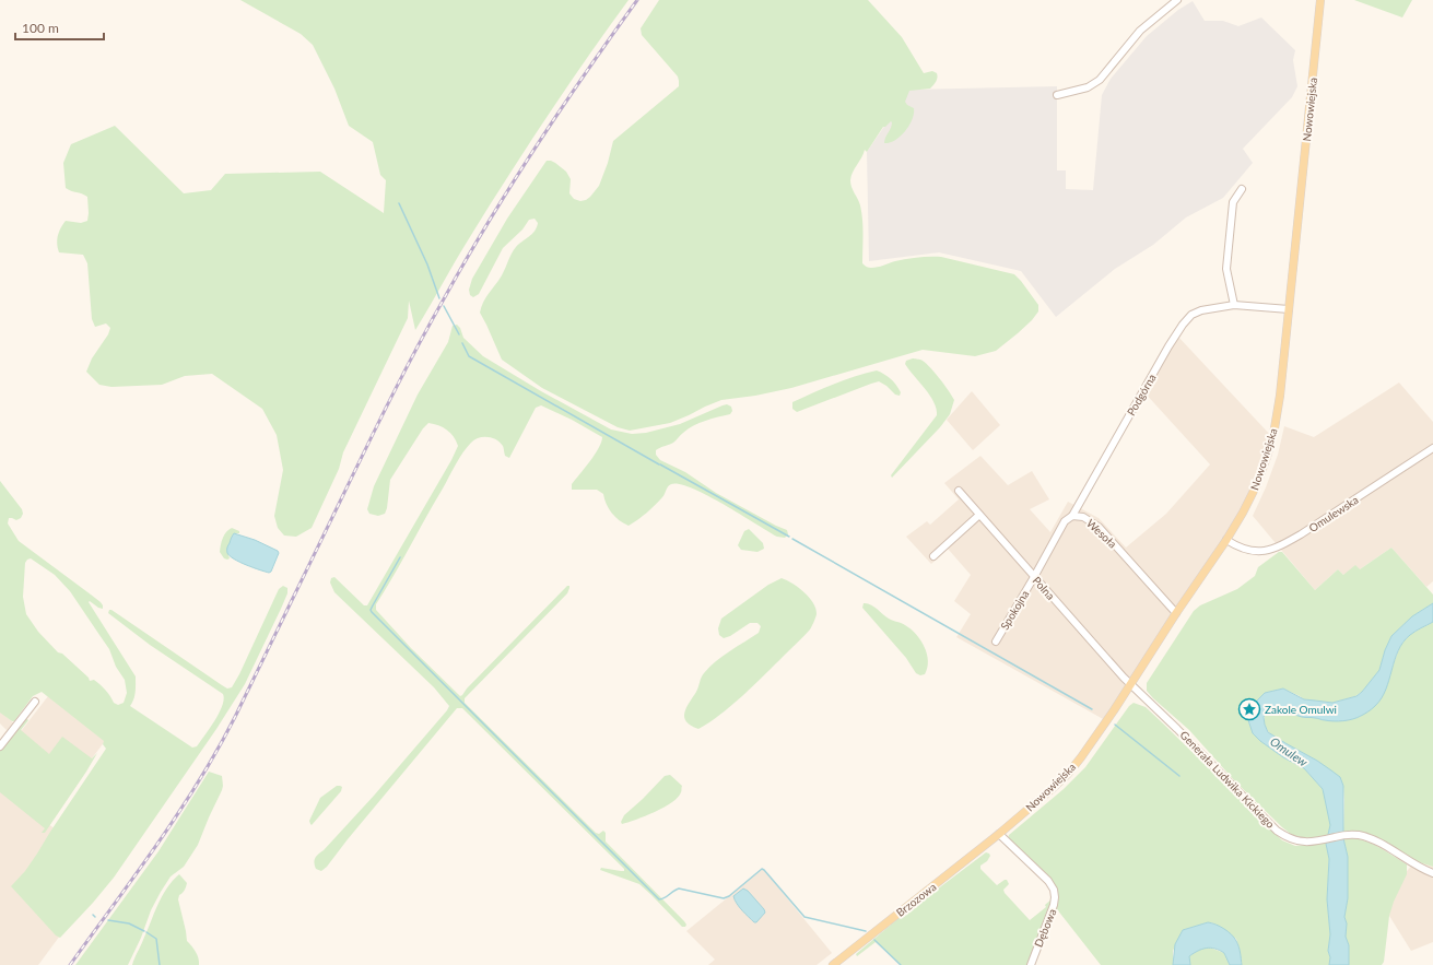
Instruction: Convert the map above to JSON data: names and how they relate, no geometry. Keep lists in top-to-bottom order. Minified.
{"streets":{"main road":["Nowowiejska","Brzozowa"],"street":["Podgórna","Omulewska","Wesoła","Polna","Spokojna","Generała Ludwika Kickiego","Dębowa"]},"crossings":[["Nowowiejska","Podgórna"],["Nowowiejska","Omulewska"],["Nowowiejska","Wesoła"],["Nowowiejska","Polna"],["Nowowiejska","Generała Ludwika Kickiego"],["Nowowiejska","Brzozowa"],["Nowowiejska","Dębowa"],["Podgórna","Wesoła"],["Wesoła","Polna"],["Wesoła","Spokojna"],["Polna","Spokojna"],["Polna","Generała Ludwika Kickiego"],["Brzozowa","Dębowa"]],"water":["Omulew"],"places":{"place":["Zakole Omulwi"]},"scale_bar":"100 m"}
